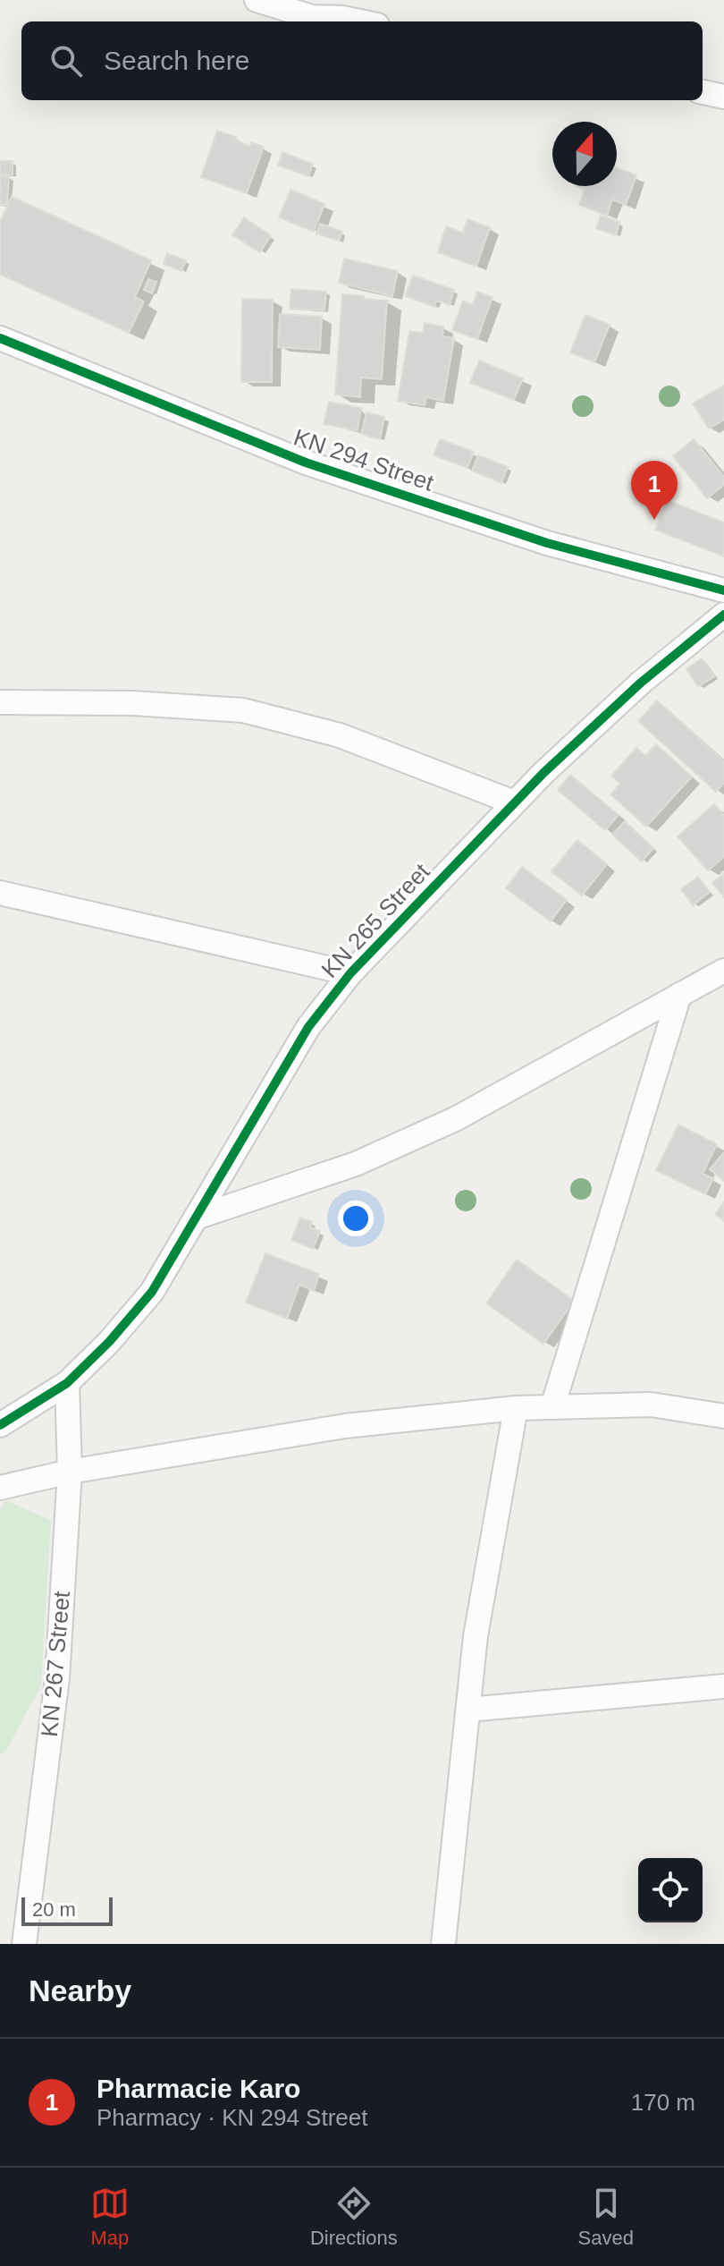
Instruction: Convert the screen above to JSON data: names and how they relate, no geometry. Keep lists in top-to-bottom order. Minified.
{"streets":{"street":["KN 294 Street","KN 265 Street","KN 267 Street"]},"crossings":[["KN 265 Street","KN 267 Street"]],"scale_bar":"20 m","north":"top","page":{"search":"Search here","pins":"1","scale":"20 m","heading":"Nearby","list":[{"mark":"1","name":"Pharmacie Karo","note":"Pharmacy · KN 294 Street","value":"170 m"}],"nav":["Map","Directions","Saved"]}}
